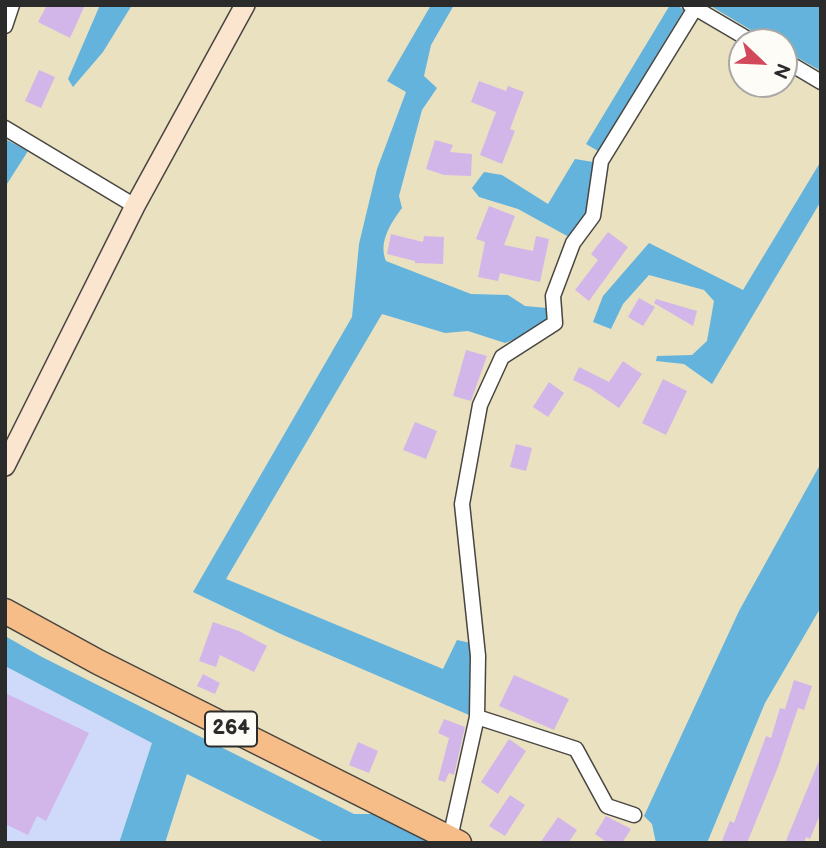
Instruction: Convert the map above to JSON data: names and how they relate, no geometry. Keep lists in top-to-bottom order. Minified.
{"streets":{"highway":["264"]},"north":"bottom right"}
